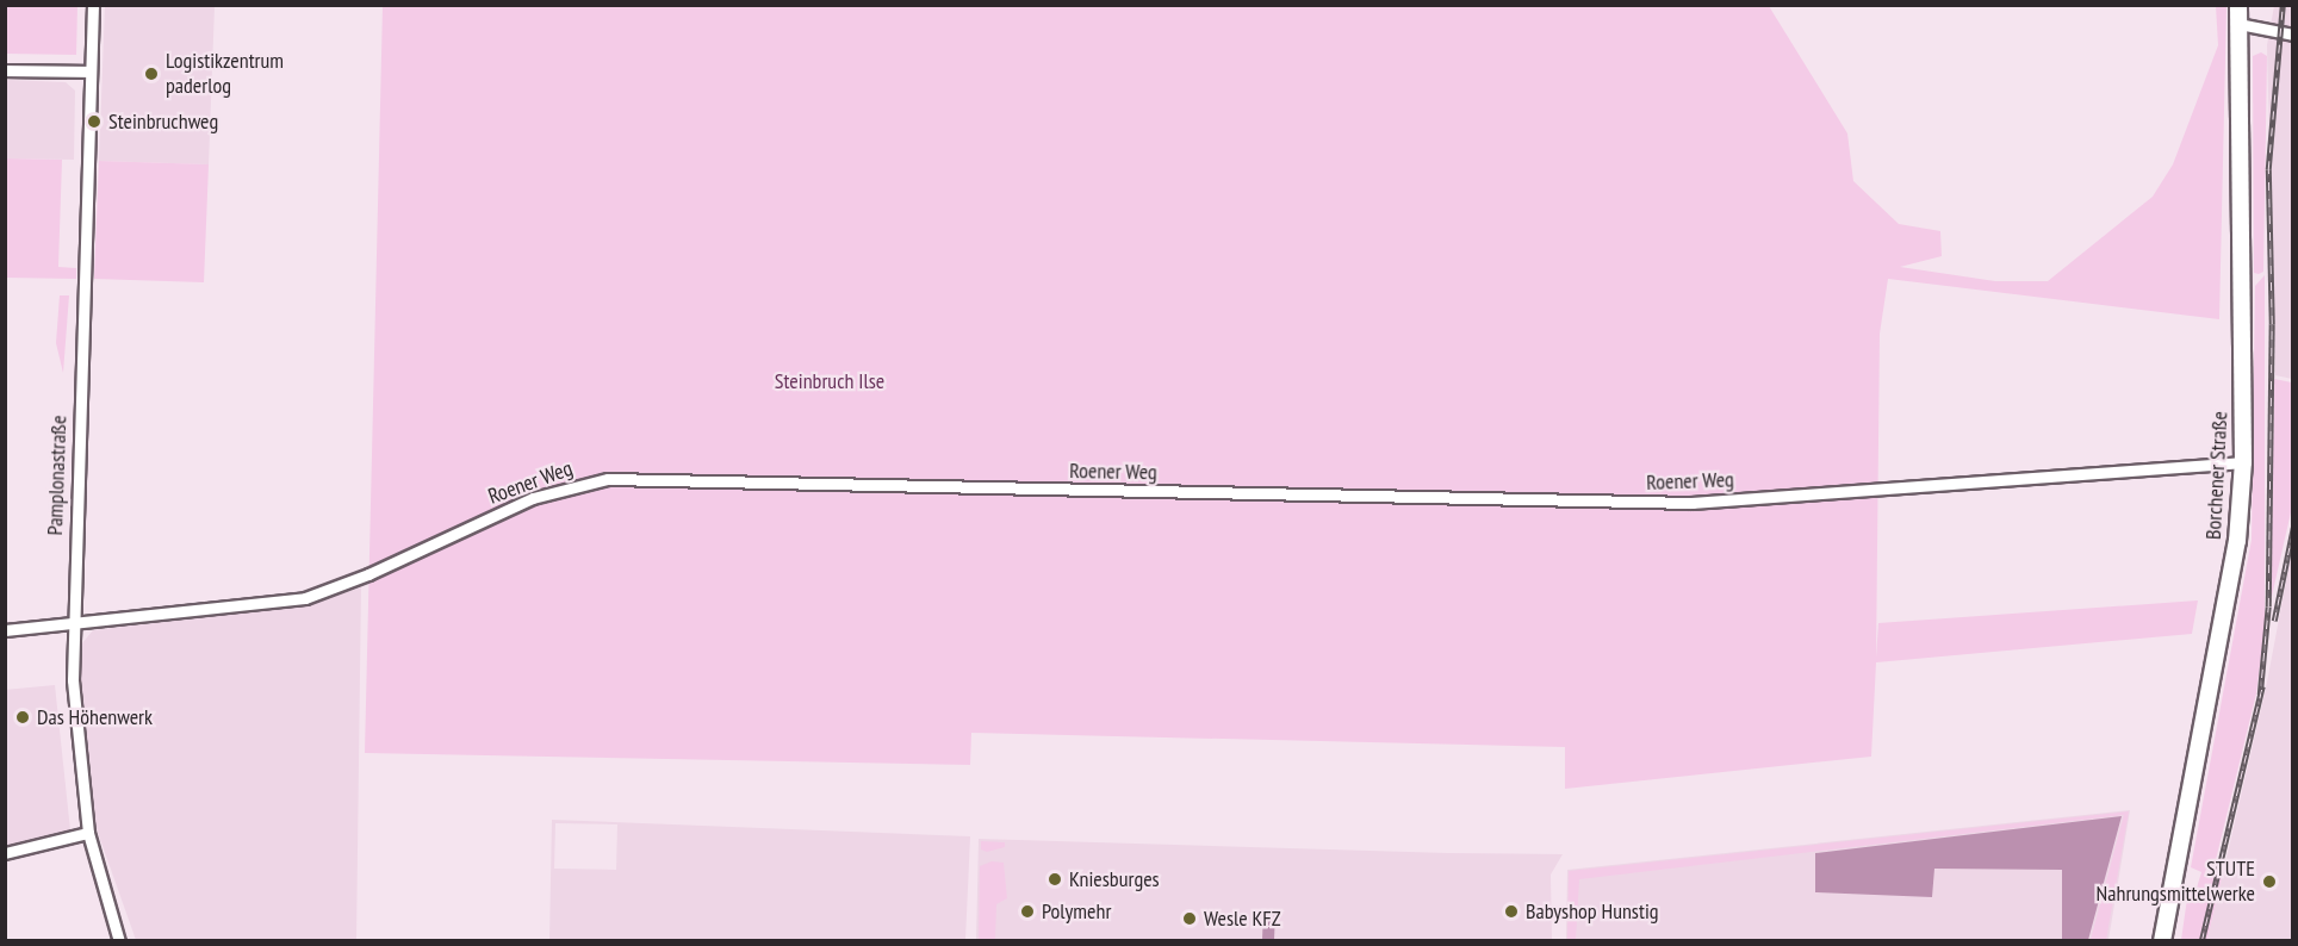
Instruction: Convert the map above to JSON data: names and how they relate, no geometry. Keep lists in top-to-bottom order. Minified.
{"streets":{"main road":["Borchener Straße"],"street":["Roener Weg","Pamplonastraße"]},"crossings":[["Roener Weg","Pamplonastraße"],["Roener Weg","Borchener Straße"]],"parks":["Steinbruch Ilse"],"places":["Logistikzentrum paderlog","Steinbruchweg","Das Höhenwerk","Kniesburges","STUTE Nahrungsmittelwerke","Polymehr","Babyshop Hunstig","Wesle KFZ"]}
